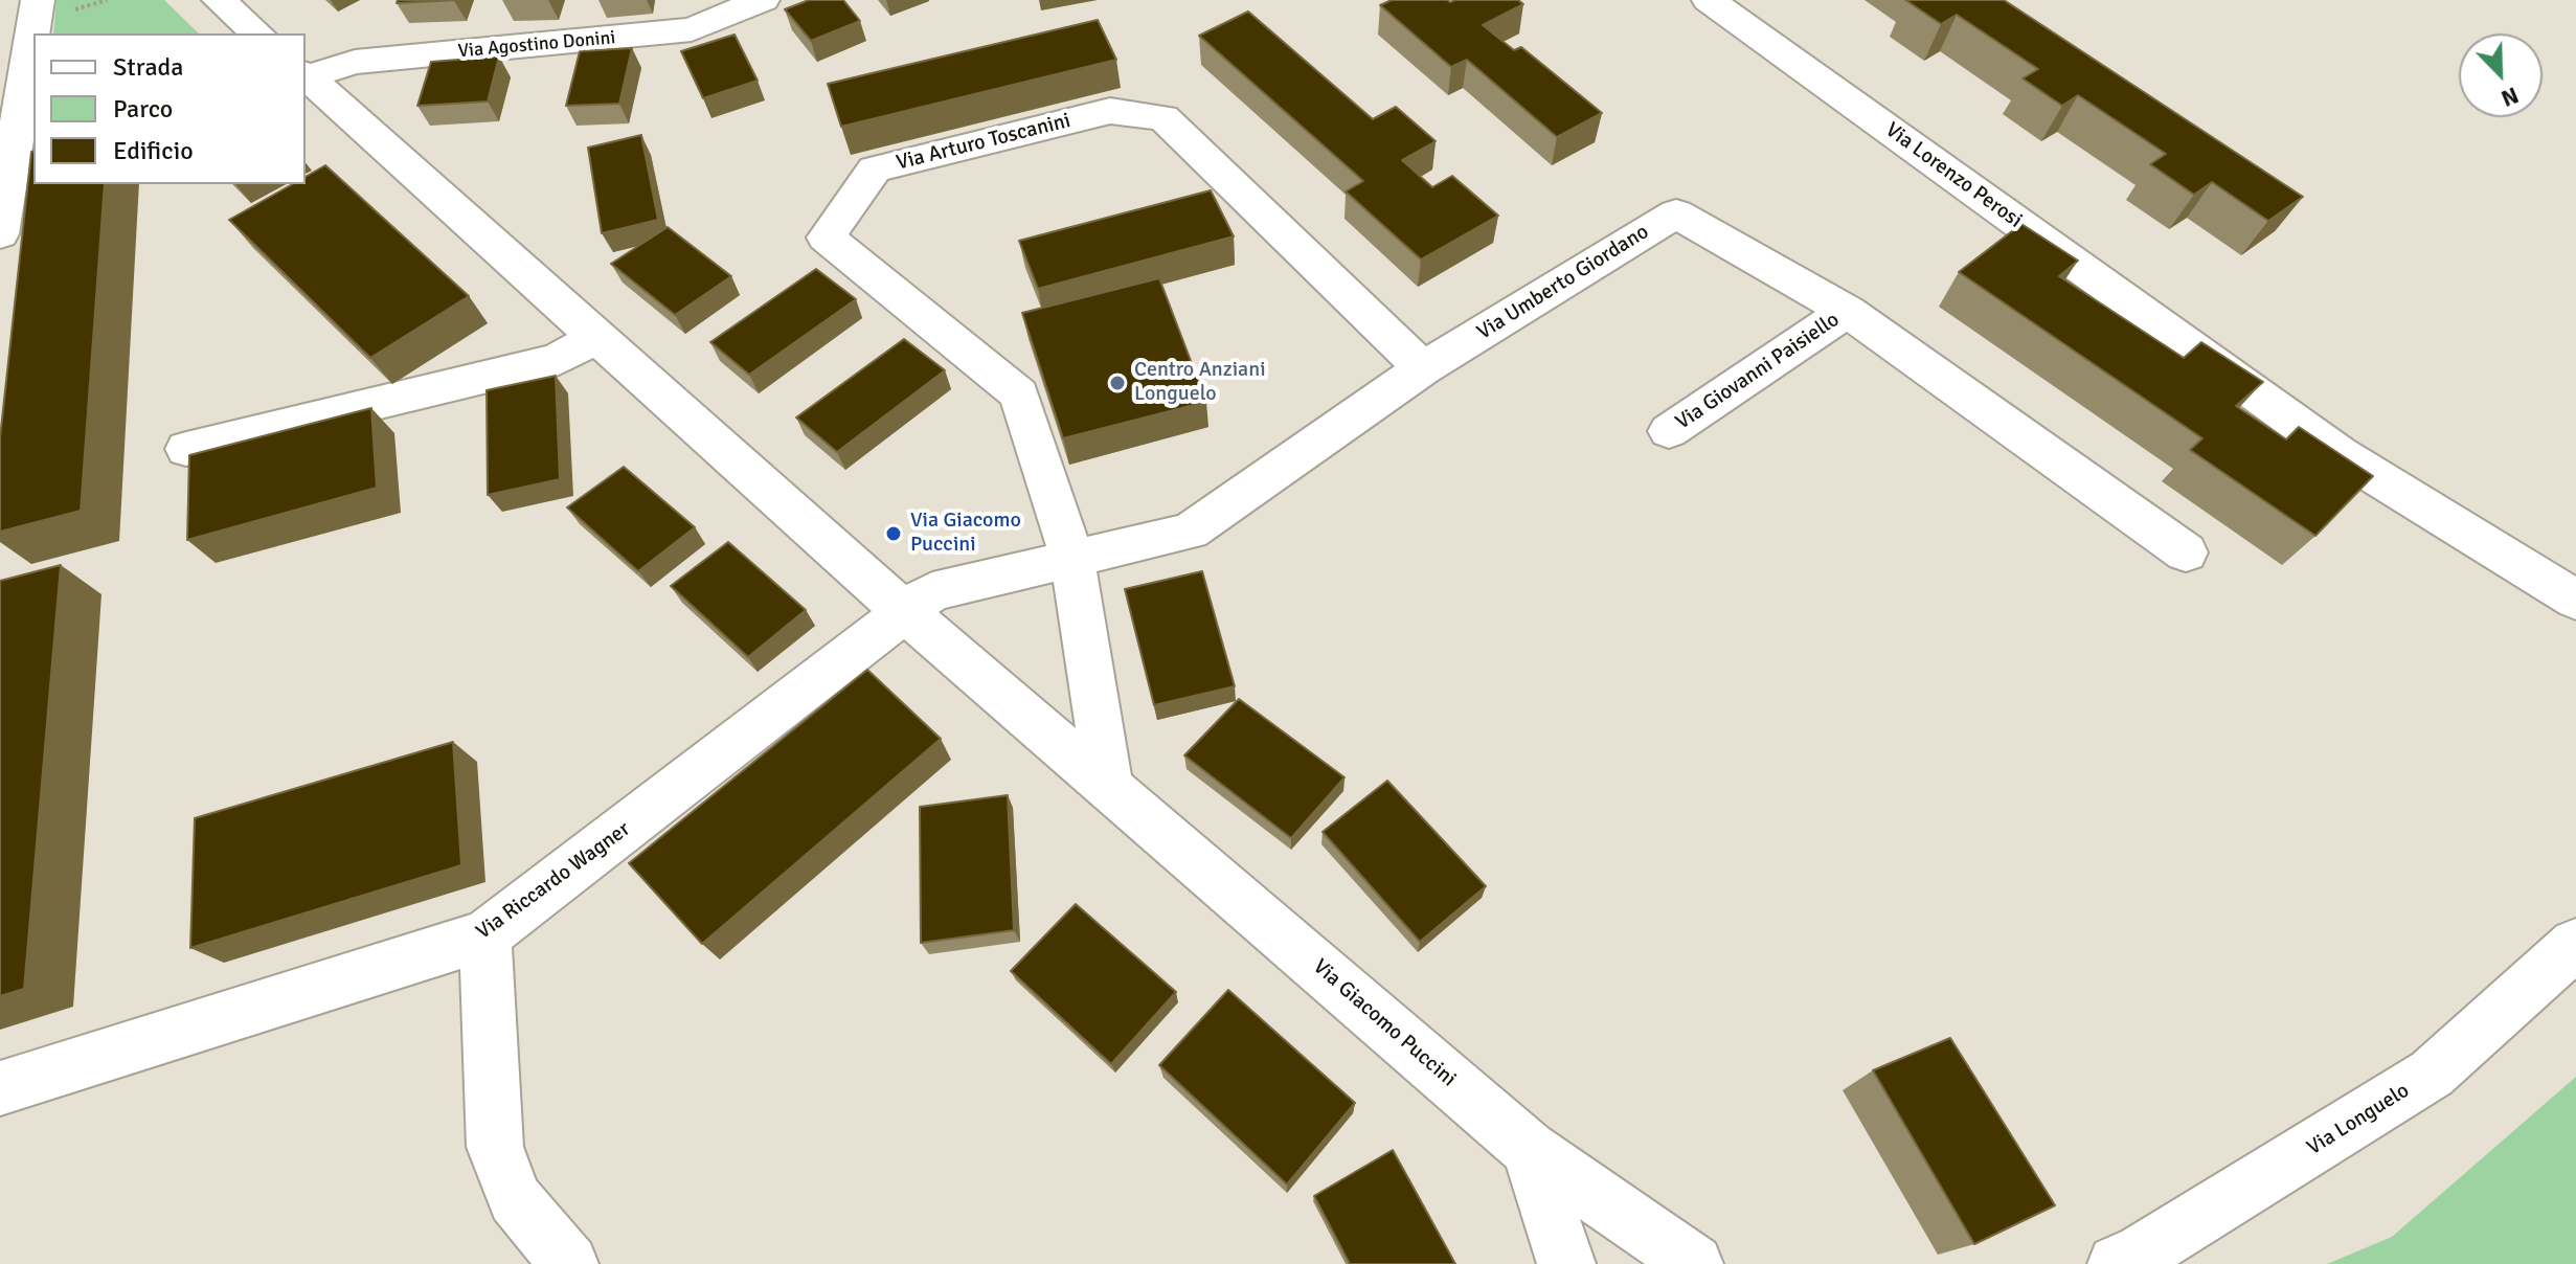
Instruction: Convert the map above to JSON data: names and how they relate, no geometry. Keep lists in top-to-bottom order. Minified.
{"streets":{"street":["Via Agostino Donini","Via Arturo Toscanini","Via Lorenzo Perosi","Via Umberto Giordano","Via Giovanni Paisiello","Via Riccardo Wagner","Via Giacomo Puccini","Via Longuelo"]},"crossings":[["Via Agostino Donini","Via Giacomo Puccini"],["Via Arturo Toscanini","Via Umberto Giordano"],["Via Arturo Toscanini","Via Giacomo Puccini"],["Via Umberto Giordano","Via Giovanni Paisiello"],["Via Umberto Giordano","Via Riccardo Wagner"],["Via Umberto Giordano","Via Giacomo Puccini"],["Via Riccardo Wagner","Via Giacomo Puccini"]],"places":["Centro Anziani Longuelo","Via Giacomo Puccini"],"legend":["Strada","Parco","Edificio"],"north":"bottom right"}
